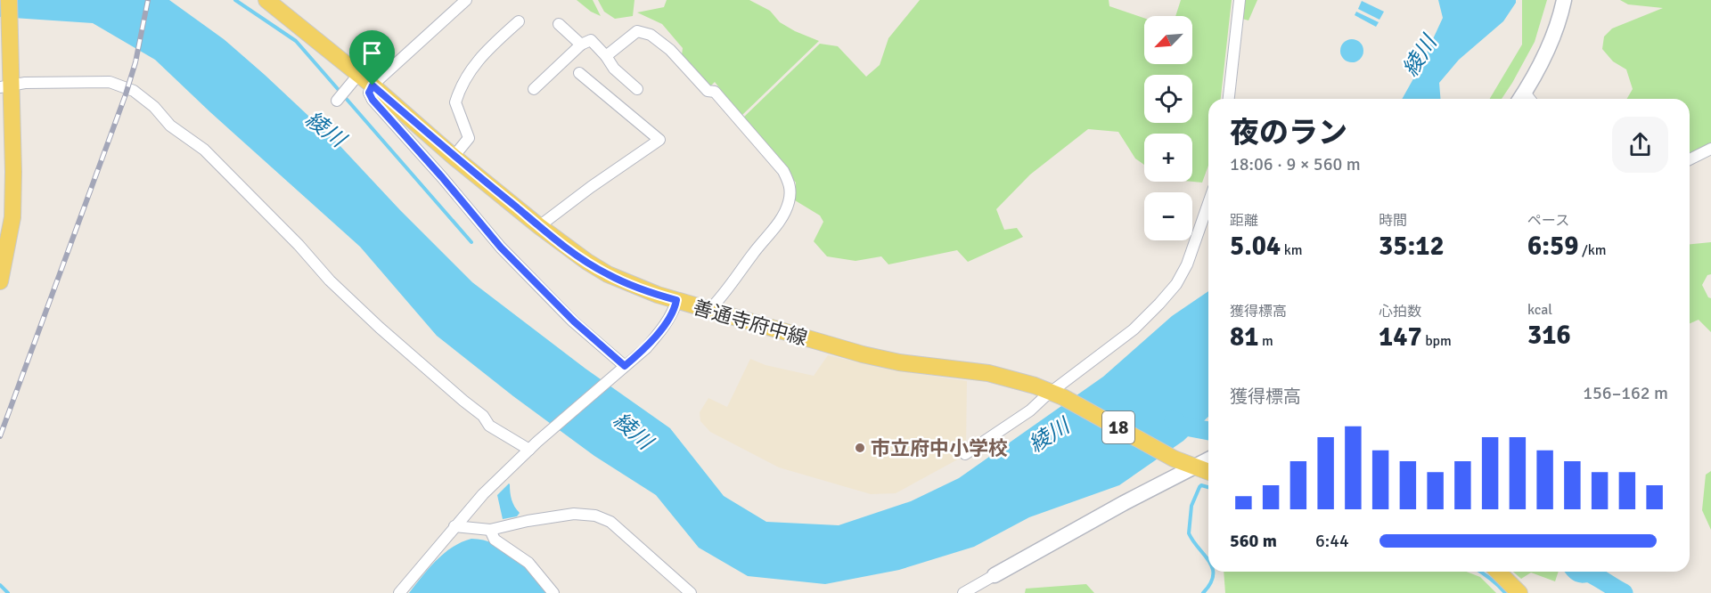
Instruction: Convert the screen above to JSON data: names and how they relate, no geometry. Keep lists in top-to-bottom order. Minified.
{"streets":{"main road":["善通寺府中線","18"]},"water":["綾川"],"places":["市立府中小学校"],"north":"bottom left","page":{"map_buttons":["+","−"],"heading":["夜のラン","18:06 · 9 × 560 m"],"stats":[["距離","5.04 km"],["時間","35:12"],["ペース","6:59 /km"],["獲得標高","81 m"],["心拍数","147 bpm"],["kcal","316"]],"chart":["獲得標高","156–162 m"],"list":[{"name":"560 m","note":"6:44"}]}}
